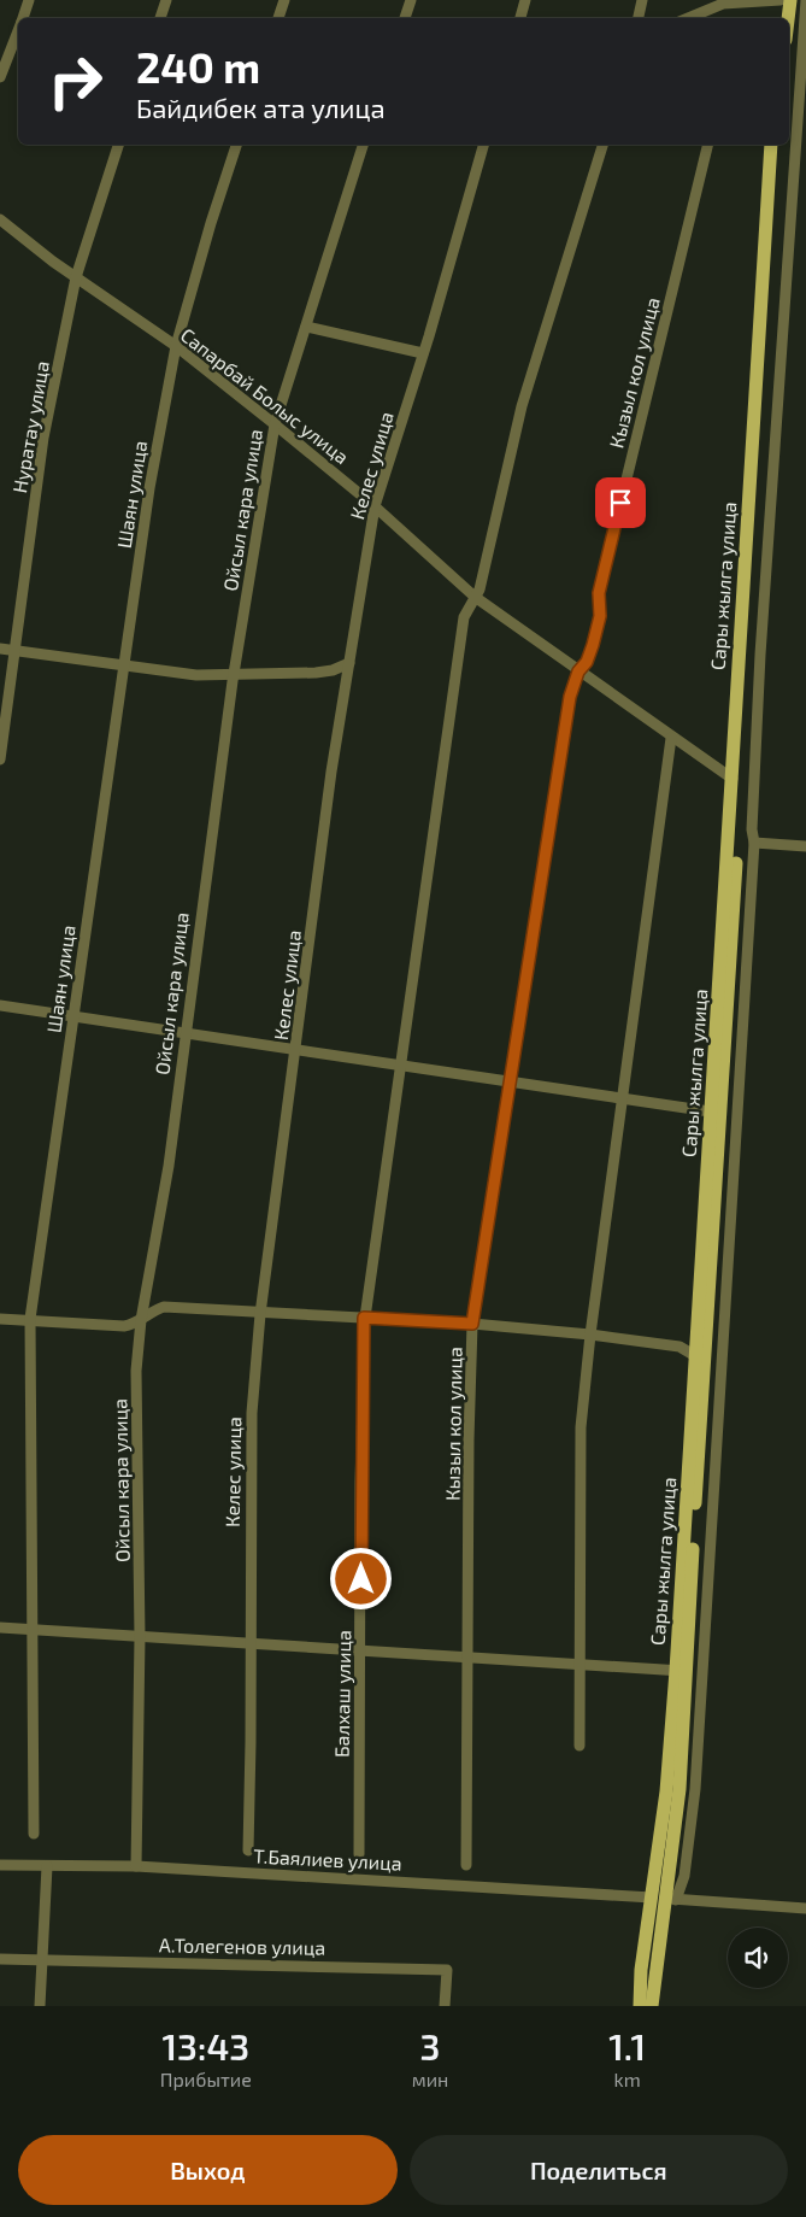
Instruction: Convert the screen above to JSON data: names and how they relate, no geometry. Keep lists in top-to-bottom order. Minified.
{"streets":{"main road":["Сары жылга улица"],"street":["Кызыл кол улица","Сапарбай Болыс улица","Нуратау улица","Келес улица","Шаян улица","Ойсыл кара улица","Балхаш улица","Т.Баялиев улица","А.Толегенов улица"]},"crossings":[["Кызыл кол улица","Сапарбай Болыс улица"],["Сапарбай Болыс улица","Нуратау улица"],["Сапарбай Болыс улица","Келес улица"],["Сапарбай Болыс улица","Шаян улица"],["Сапарбай Болыс улица","Ойсыл кара улица"],["Сапарбай Болыс улица","Сары жылга улица"],["Сапарбай Болыс улица","Балхаш улица"],["Ойсыл кара улица","Т.Баялиев улица"],["Сары жылга улица","Т.Баялиев улица"]],"page":{"turn":["240 m","Байдибек ата улица"],"eta":["13:43","Прибытие","3","мин","1.1","km"],"buttons":["Выход","Поделиться"]}}
